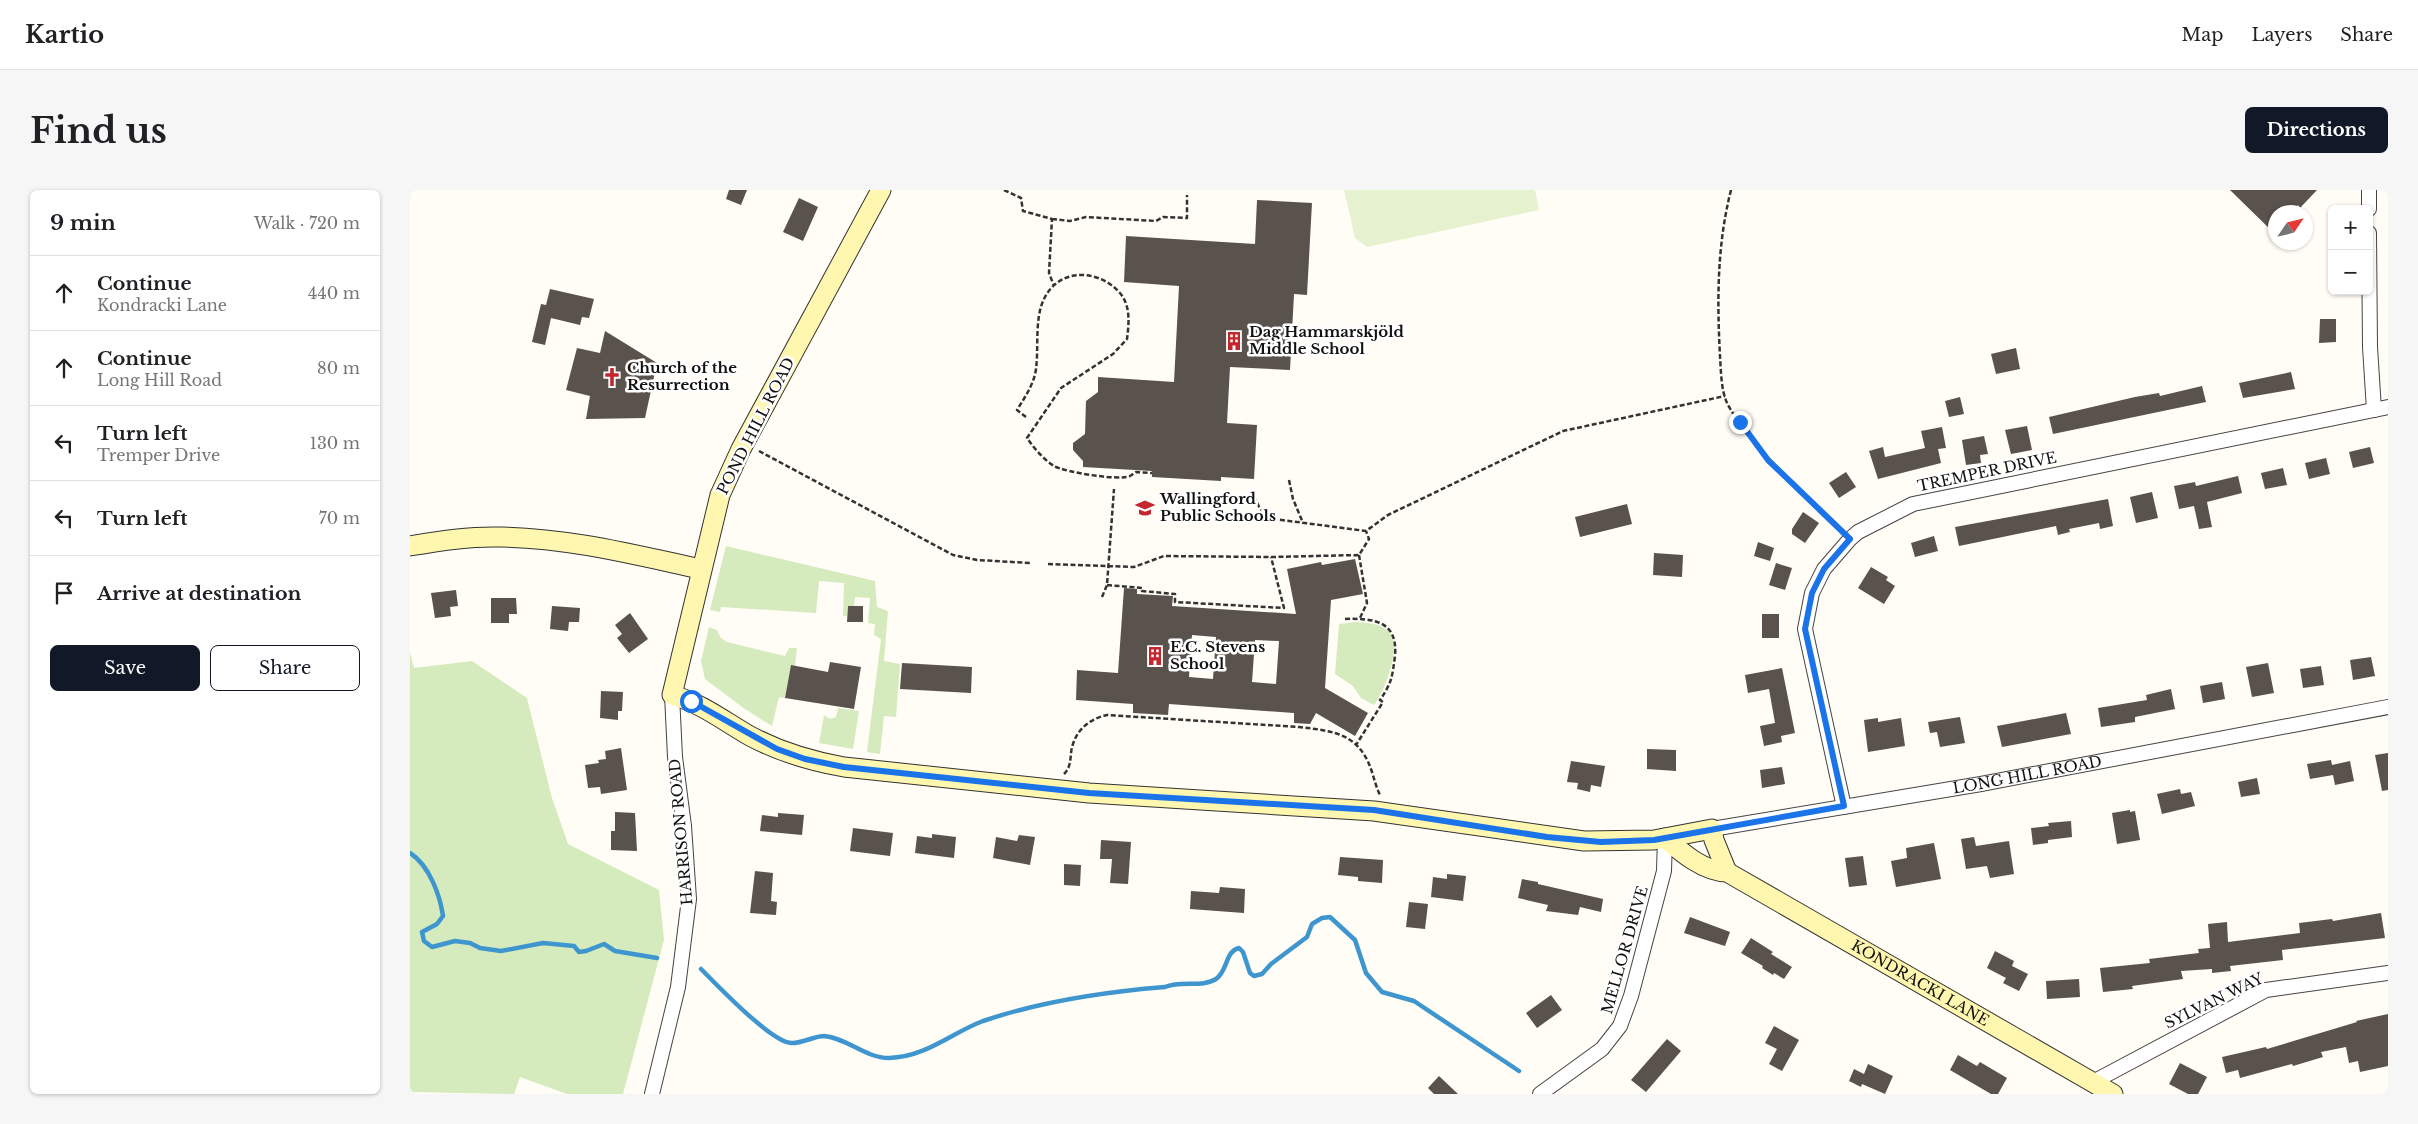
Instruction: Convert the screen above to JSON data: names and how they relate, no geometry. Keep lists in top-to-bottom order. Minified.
{"streets":{"main road":["POND HILL ROAD","LONG HILL ROAD","HARRISON ROAD","KONDRACKI LANE"],"street":["TREMPER DRIVE","MELLOR DRIVE","SYLVAN WAY"]},"crossings":[["POND HILL ROAD","HARRISON ROAD"],["TREMPER DRIVE","LONG HILL ROAD"],["LONG HILL ROAD","MELLOR DRIVE"],["LONG HILL ROAD","KONDRACKI LANE"],["MELLOR DRIVE","KONDRACKI LANE"],["KONDRACKI LANE","SYLVAN WAY"]],"places":{"building":["Dag Hammarskjöld Middle School","E.C. Stevens School"],"church":["Church of the Resurrection"],"school or university":["Wallingford Public Schools"]},"north":"top right","page":{"header":"Kartio","nav":["Map","Layers","Share"],"buttons":["Directions",["Save","Share"]],"title":"Find us","heading":["9 min","Walk · 720 m"],"map_buttons":["+","−"],"list":[["Continue","Kondracki Lane","440 m"],["Continue","Long Hill Road","80 m"],["Turn left","Tremper Drive","130 m"],["Turn left","70 m"],"Arrive at destination"]}}
